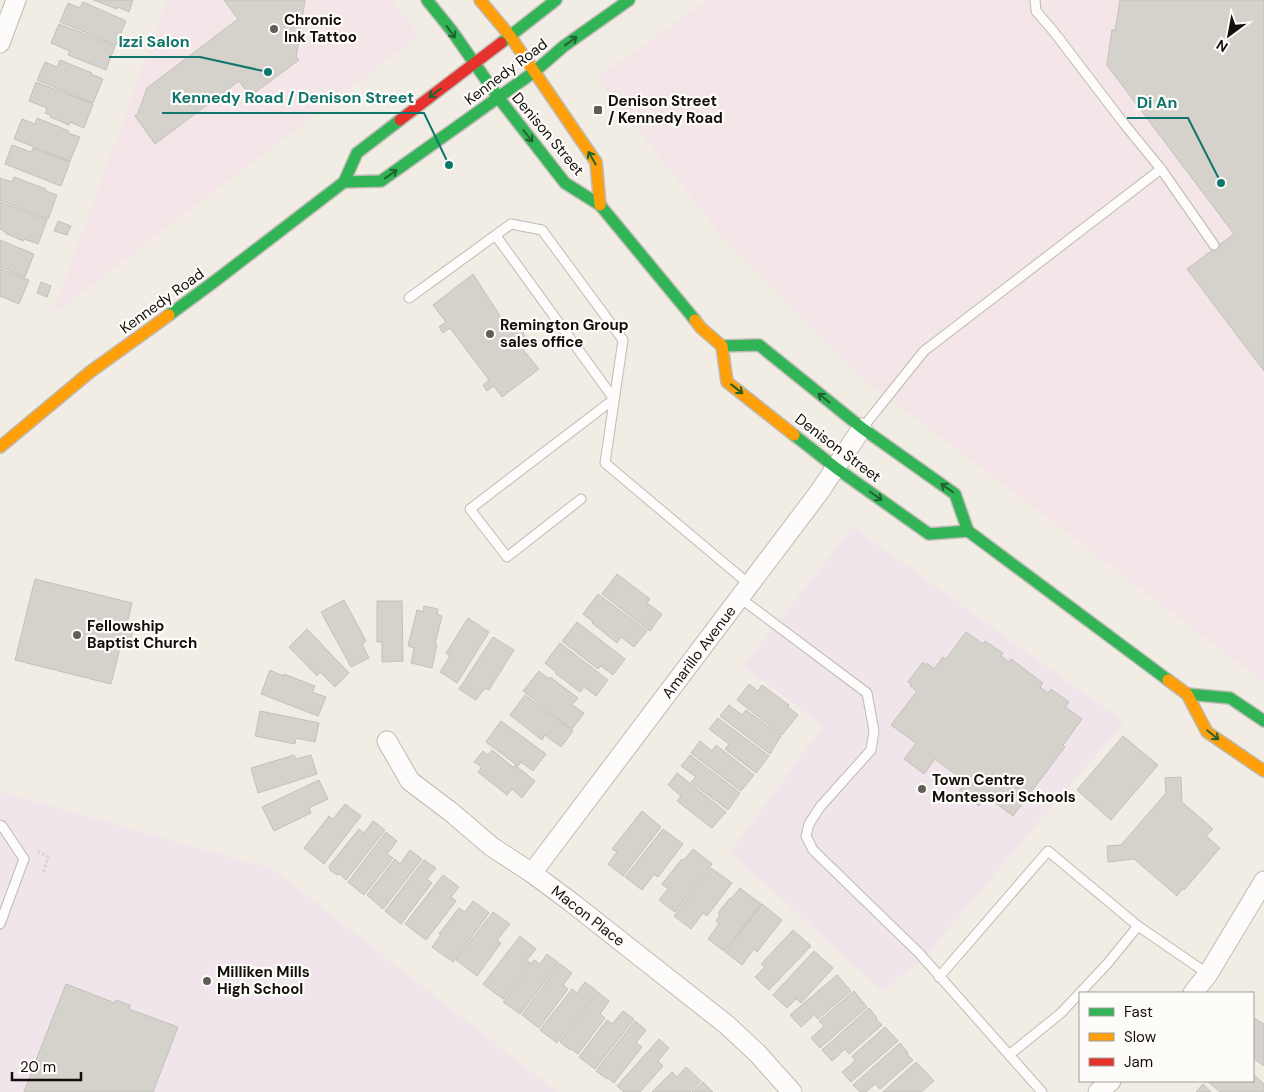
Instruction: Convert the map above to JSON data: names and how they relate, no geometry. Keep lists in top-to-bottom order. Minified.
{"streets":{"main road":["Kennedy Road","Denison Street"],"street":["Amarillo Avenue","Macon Place"]},"crossings":[["Kennedy Road","Denison Street"],["Denison Street","Amarillo Avenue"],["Amarillo Avenue","Macon Place"]],"places":{"other":["Chronic Ink Tattoo","Izzi Salon","Kennedy Road / Denison Street","Di An","Remington Group sales office","Fellowship Baptist Church","Town Centre Montessori Schools","Milliken Mills High School"],"transit":["Denison Street / Kennedy Road"]},"legend":["Fast","Slow","Jam"],"scale_bar":"20 m","north":"bottom left"}
